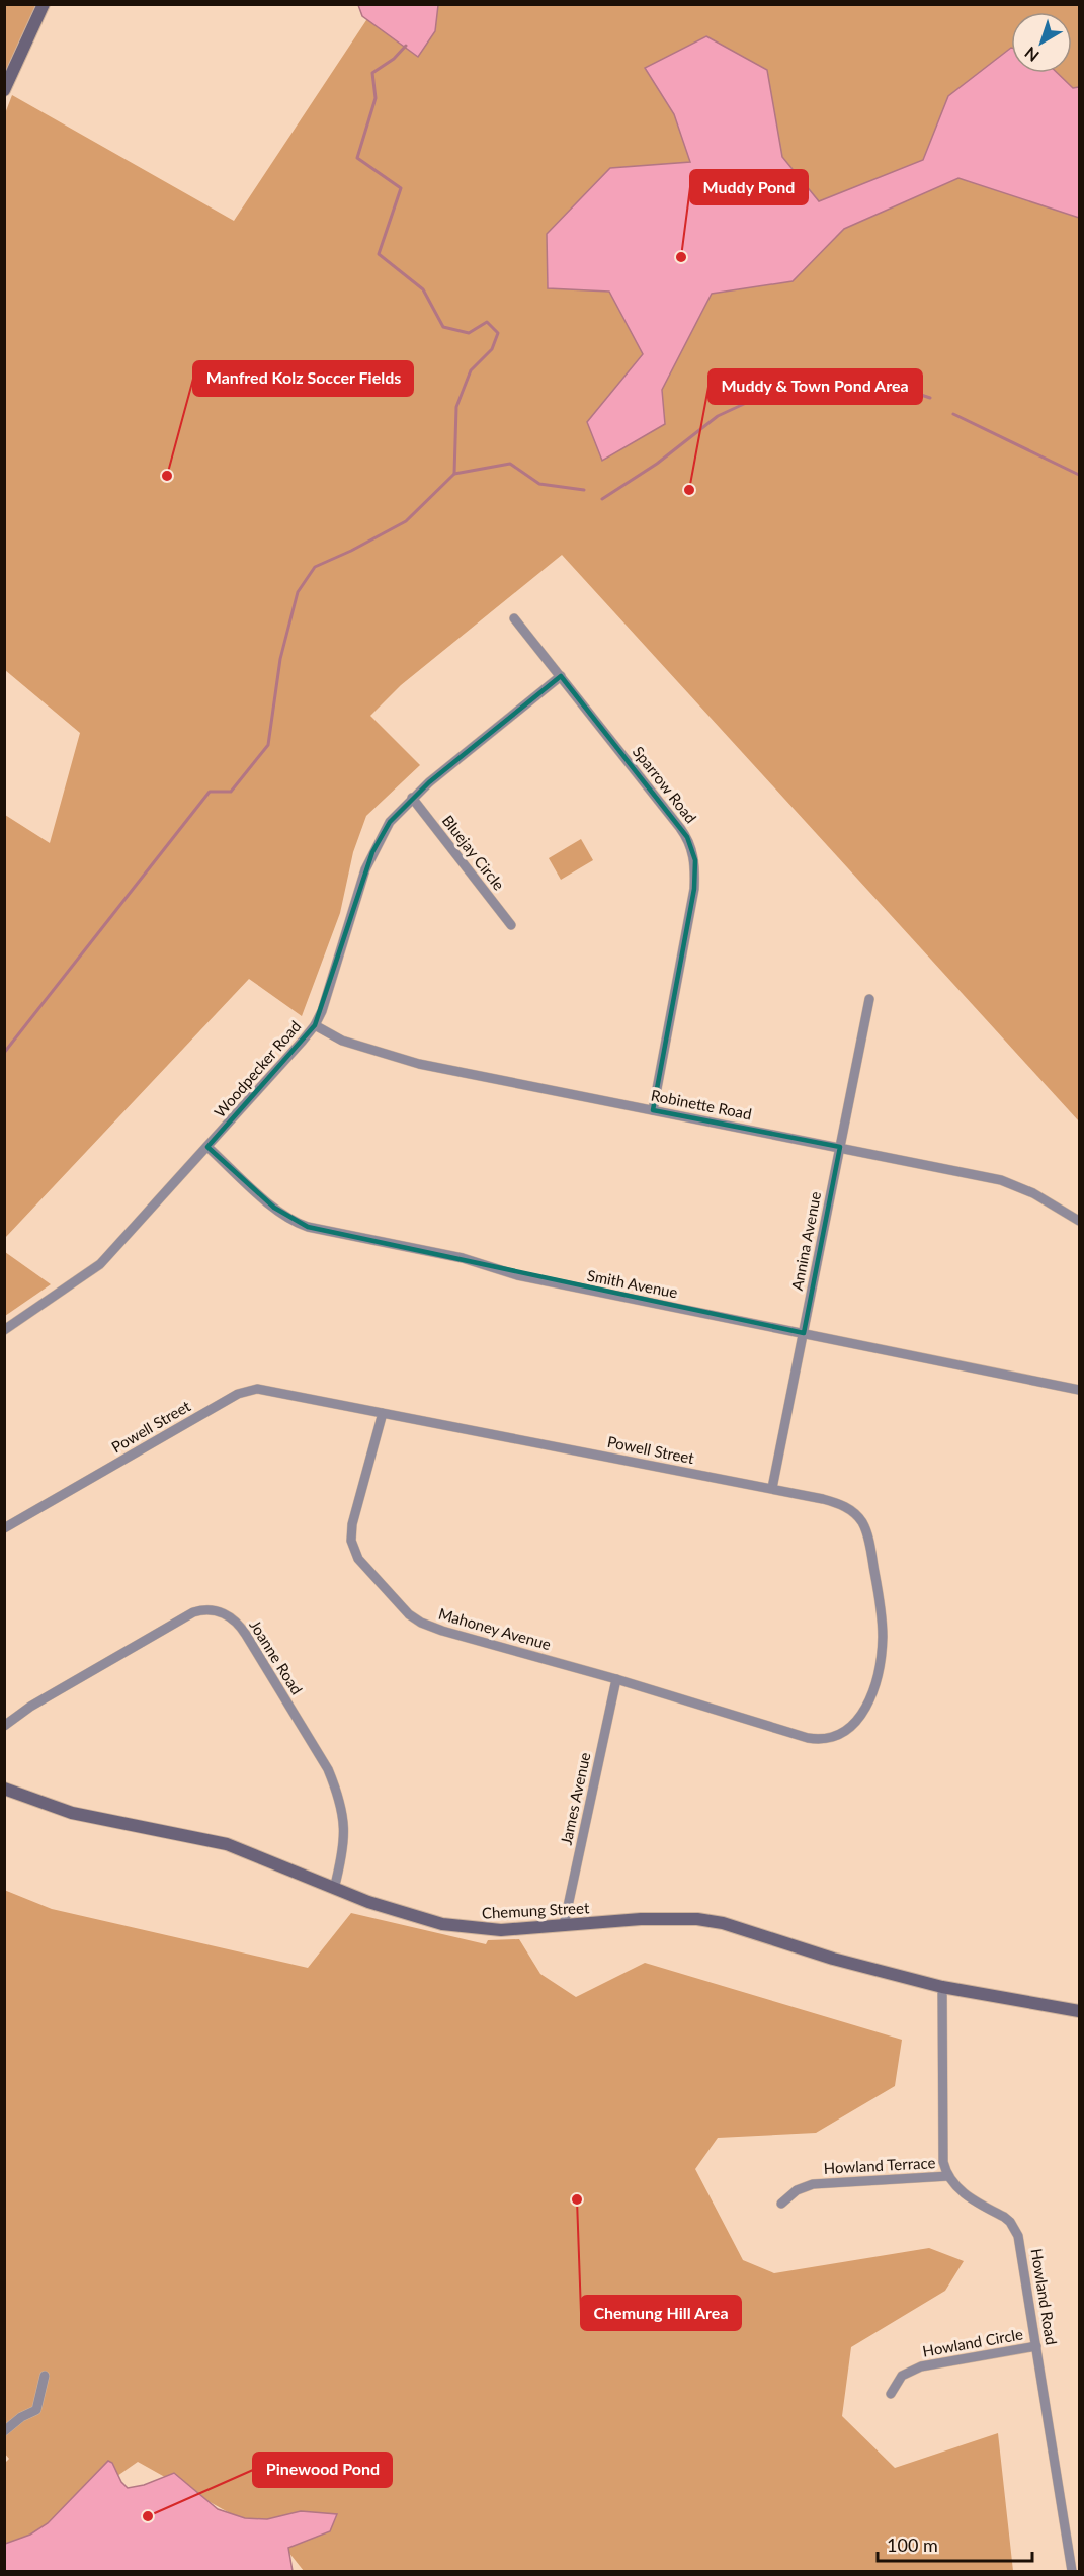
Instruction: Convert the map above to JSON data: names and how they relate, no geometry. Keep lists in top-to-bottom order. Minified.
{"streets":{"street":["Sparrow Road","Bluejay Circle","Woodpecker Road","Robinette Road","Annina Avenue","Smith Avenue","Powell Street","Mahoney Avenue","Joanne Road","James Avenue","Chemung Street","Howland Terrace","Howland Road","Howland Circle"]},"crossings":[["Sparrow Road","Woodpecker Road"],["Sparrow Road","Robinette Road"],["Bluejay Circle","Woodpecker Road"],["Woodpecker Road","Robinette Road"],["Woodpecker Road","Smith Avenue"],["Robinette Road","Annina Avenue"],["Annina Avenue","Smith Avenue"],["Annina Avenue","Powell Street"],["Powell Street","Mahoney Avenue"],["Powell Street","James Avenue"],["Mahoney Avenue","James Avenue"],["Joanne Road","Chemung Street"],["James Avenue","Chemung Street"],["Howland Terrace","Howland Road"],["Howland Road","Howland Circle"]],"places":["Muddy Pond","Manfred Kolz Soccer Fields","Muddy & Town Pond Area","Chemung Hill Area","Pinewood Pond"],"scale_bar":"100 m","north":"bottom left"}
